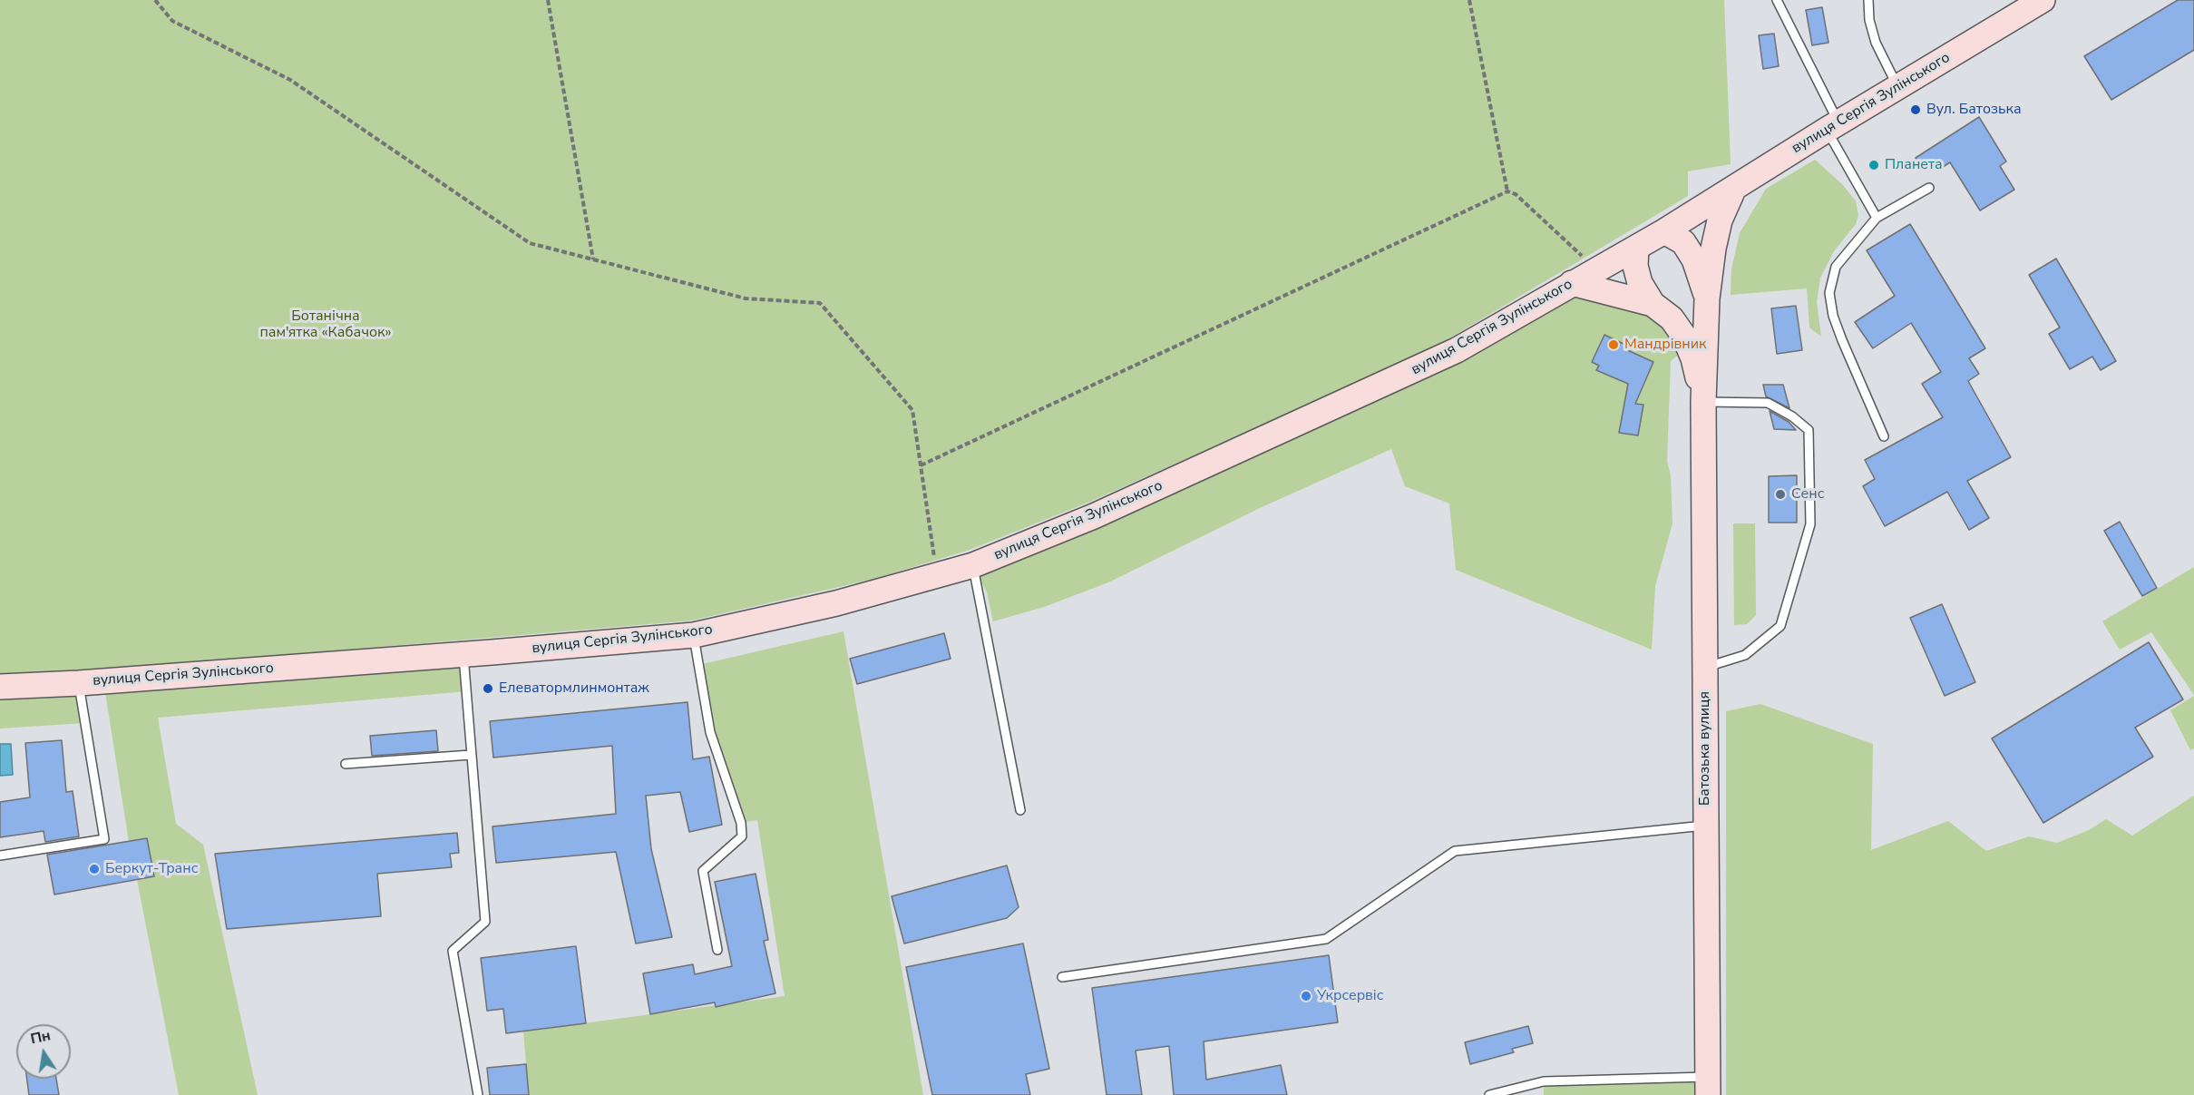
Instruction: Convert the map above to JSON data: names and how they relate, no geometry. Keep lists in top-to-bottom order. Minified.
{"streets":{"street":["вулиця Сергія Зулінського","Батозька вулиця"]},"crossings":[["вулиця Сергія Зулінського","Батозька вулиця"]],"parks":["Ботанічна пам'ятка «Кабачок»"],"places":["Вул. Батозька","Планета","Мандрівник","Сенс","Елеватормлинмонтаж","Беркут-Транс","Укрсервіс"],"north":"top"}
